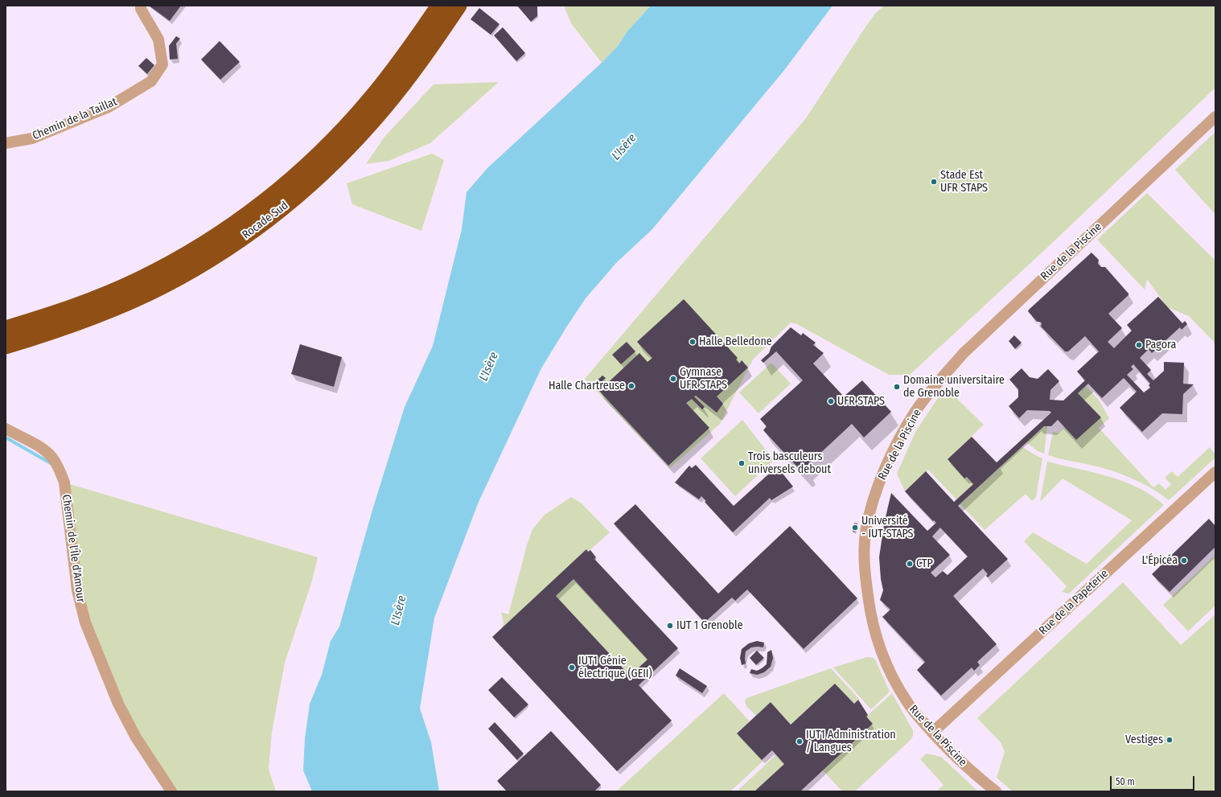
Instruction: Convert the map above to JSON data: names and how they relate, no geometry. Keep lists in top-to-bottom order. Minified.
{"streets":{"highway":["Rocade Sud"],"street":["Chemin de la Taillat","Rue de la Piscine","Chemin de l'Île d'Amour","Rue de la Papeterie"]},"crossings":[["Rue de la Piscine","Rue de la Papeterie"]],"water":["L'Isère"],"places":["Stade Est UFR STAPS","Halle Belledone","Pagora","Gymnase UFR STAPS","Halle Chartreuse","Domaine universitaire de Grenoble","UFR STAPS","Trois basculeurs universels debout","Université - IUT-STAPS","L'Épicéa","CTP","IUT 1 Grenoble","IUT1 Génie électrique (GEII)","Vestiges","IUT1 Administration / Langues"],"scale_bar":"50 m"}
